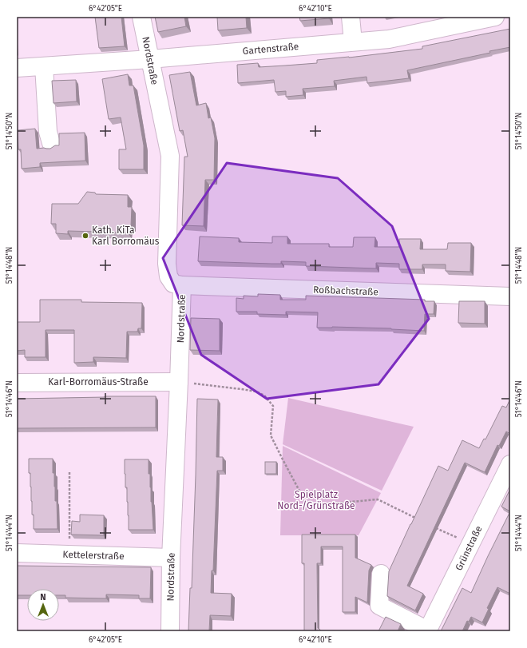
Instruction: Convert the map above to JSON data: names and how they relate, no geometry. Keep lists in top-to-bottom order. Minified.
{"streets":{"street":["Gartenstraße","Nordstraße","Roßbachstraße","Karl-Borromäus-Straße","Grünstraße","Kettelerstraße"]},"crossings":[["Gartenstraße","Nordstraße"],["Nordstraße","Roßbachstraße"],["Nordstraße","Karl-Borromäus-Straße"],["Nordstraße","Kettelerstraße"]],"parks":["Spielplatz Nord-/Grünstraße"],"places":["Kath. KiTa Karl Borromäus"],"north":"top","coordinates":["6°42'05\"E","6°42'10\"E","51°14'50\"N","51°14'48\"N","51°14'46\"N","51°14'44\"N"]}
